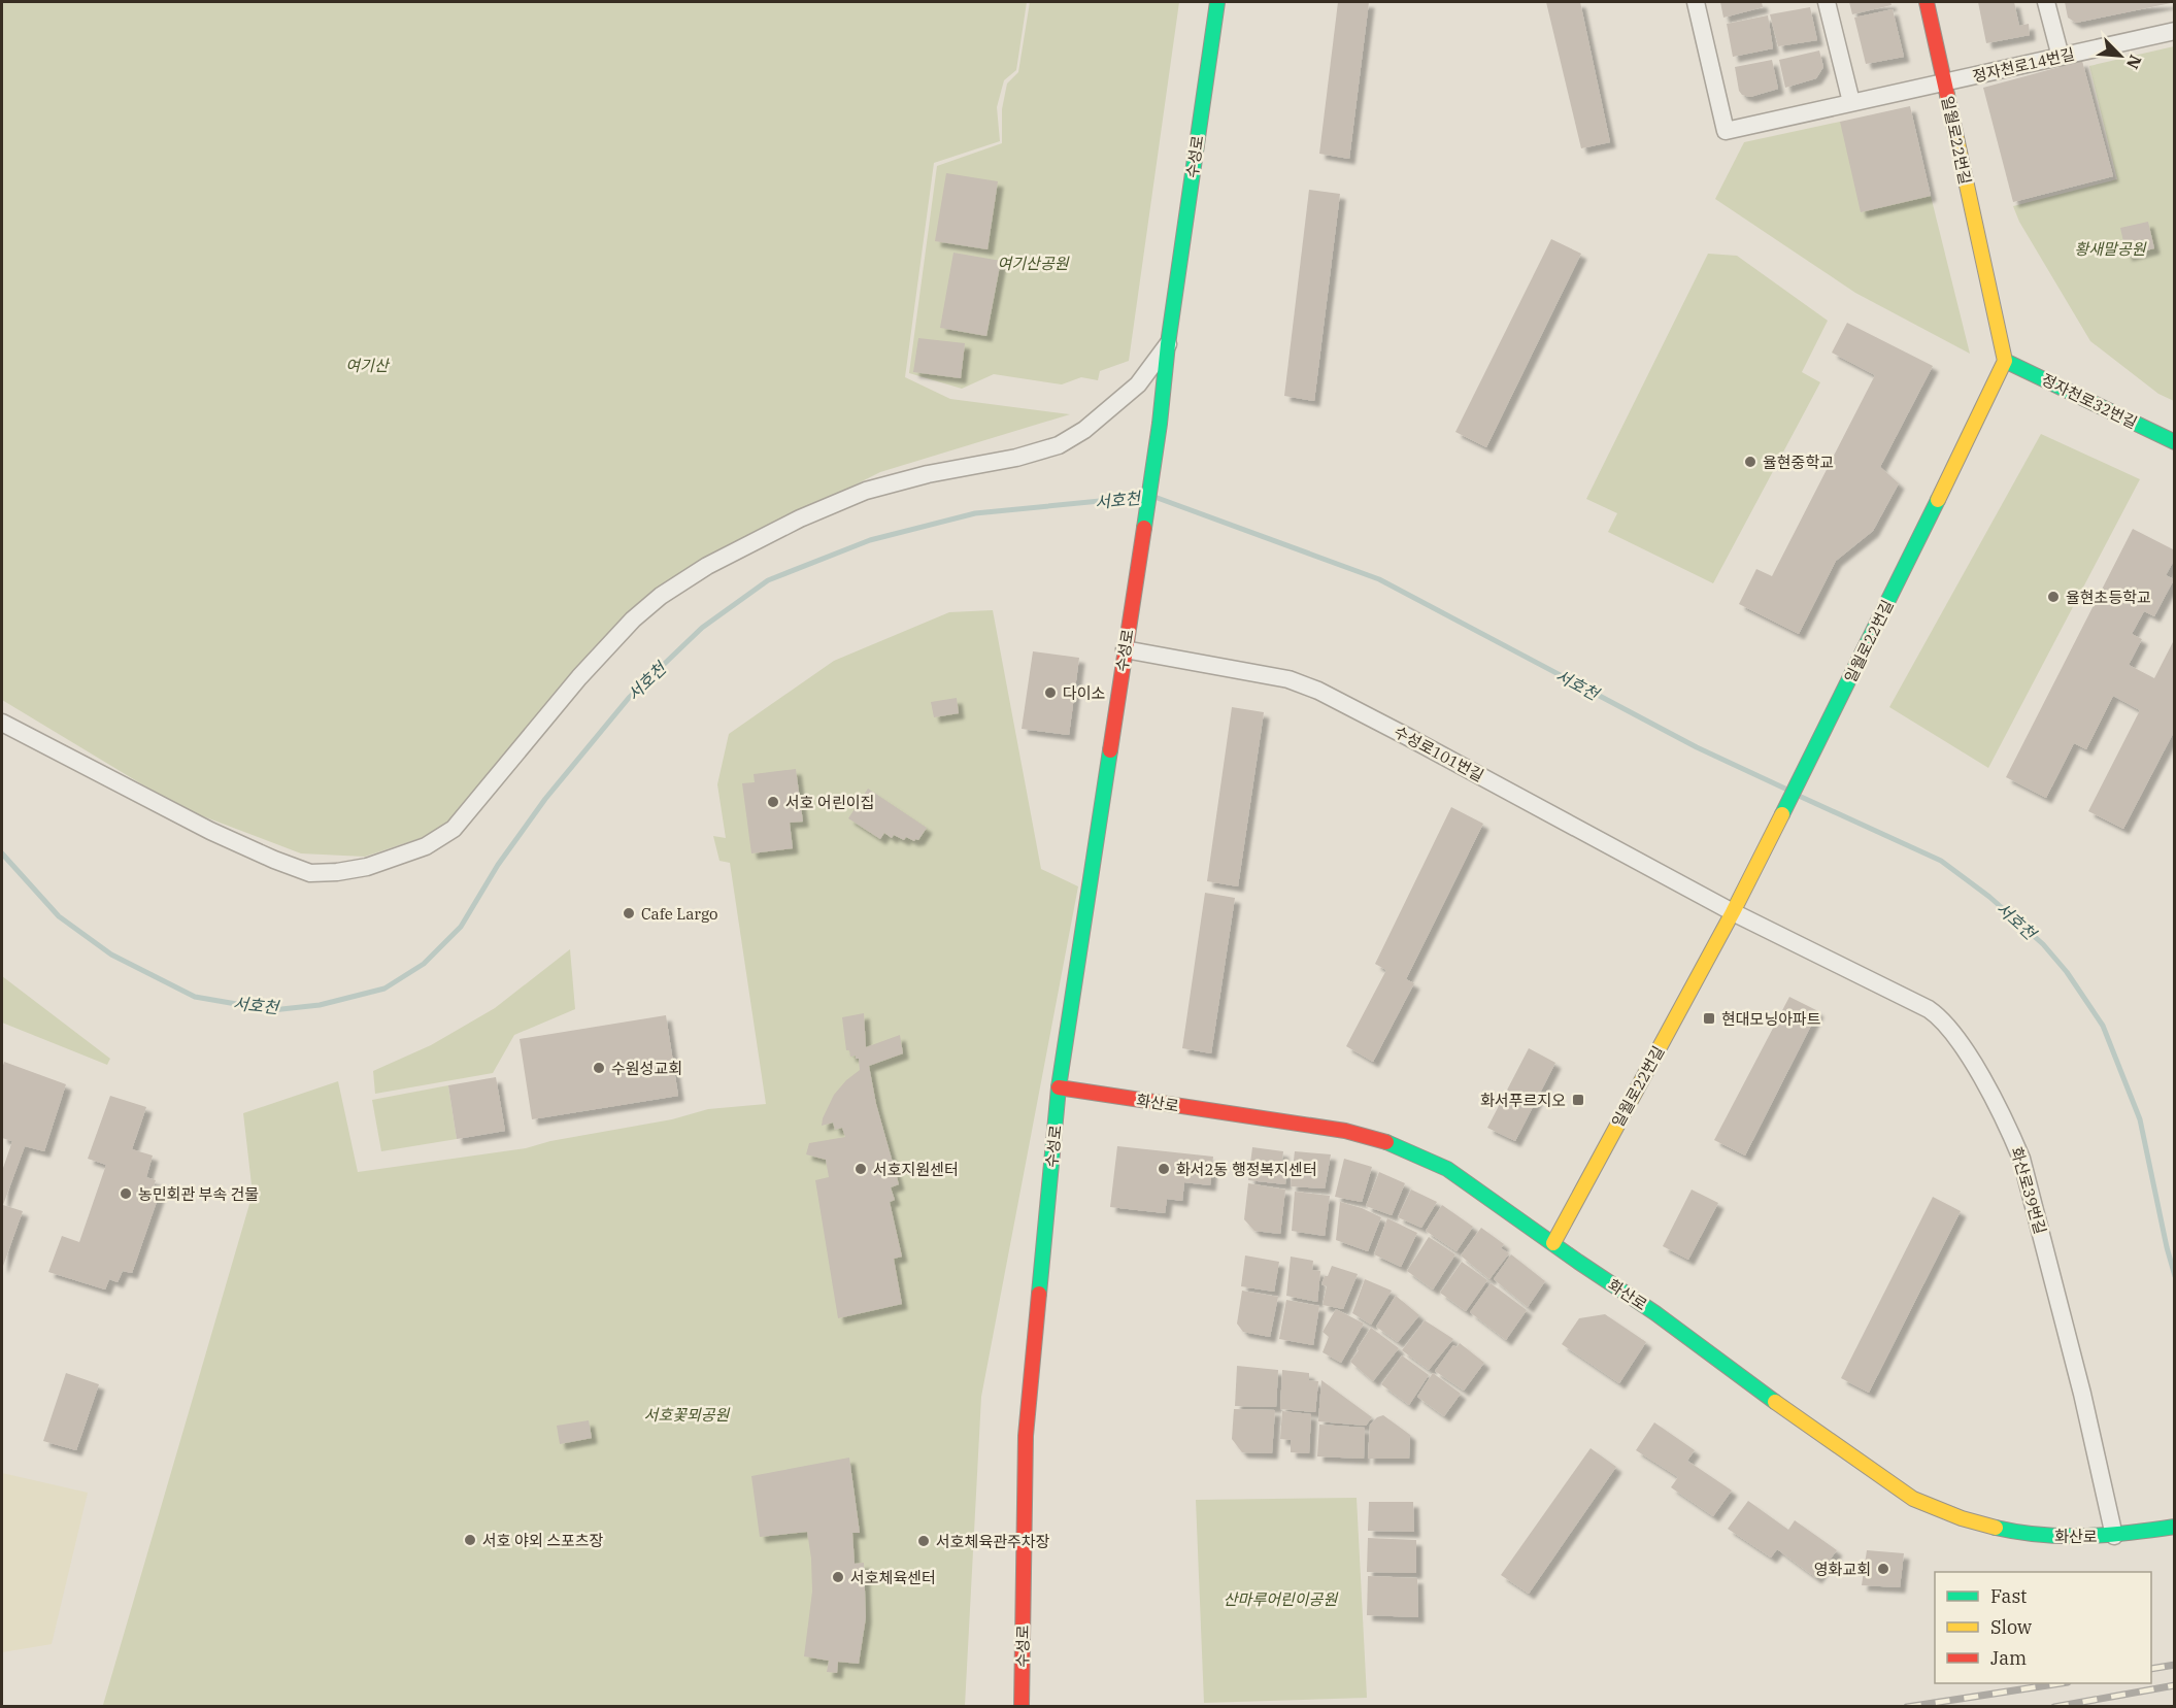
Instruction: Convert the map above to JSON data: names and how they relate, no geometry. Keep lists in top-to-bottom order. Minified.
{"streets":{"street":["정자천로14번길","일월로22번길","수성로","정자천로32번길","수성로101번길","화산로","화산로39번길"]},"crossings":[["정자천로14번길","일월로22번길"],["일월로22번길","정자천로32번길"],["일월로22번길","수성로101번길"],["일월로22번길","화산로"],["일월로22번길","화산로39번길"],["수성로","수성로101번길"],["수성로","화산로"],["수성로101번길","화산로39번길"],["화산로","화산로39번길"]],"water":["서호천"],"parks":["황새말공원","여기산공원","여기산","서호꽃뫼공원","산마루어린이공원"],"places":{"other":["율현중학교","율현초등학교","다이소","서호 어린이집","Cafe Largo","수원성교회","서호지원센터","화서2동 행정복지센터","농민회관 부속 건물","서호 야외 스포츠장","서호체육관주차장","영화교회","서호체육센터"],"transit":["현대모닝아파트","화서푸르지오"]},"legend":["Fast","Slow","Jam"],"north":"bottom right"}
